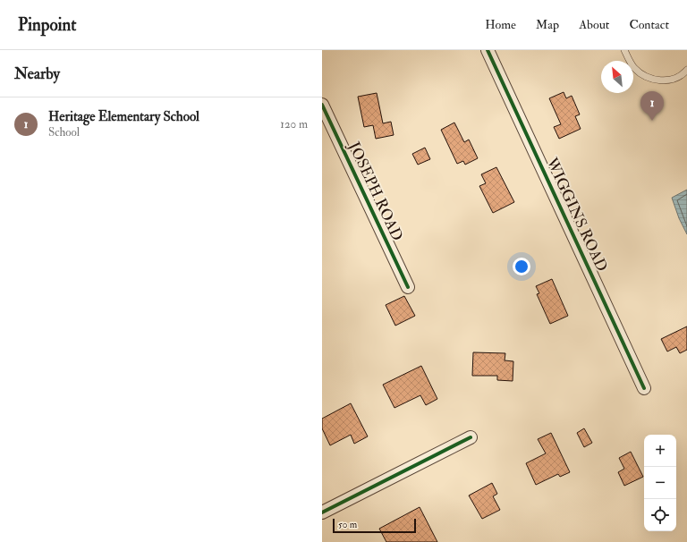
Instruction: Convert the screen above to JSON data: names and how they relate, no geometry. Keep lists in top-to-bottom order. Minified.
{"streets":{"street":["JOSEPH ROAD","WIGGINS ROAD"]},"scale_bar":"50 m","north":"top left","page":{"header":"Pinpoint","nav":["Home","Map","About","Contact"],"heading":"Nearby","pins":"1","list":[{"mark":"1","name":"Heritage Elementary School","note":"School","value":"120 m"}],"map_buttons":["+","−"],"scale":"50 m"}}
